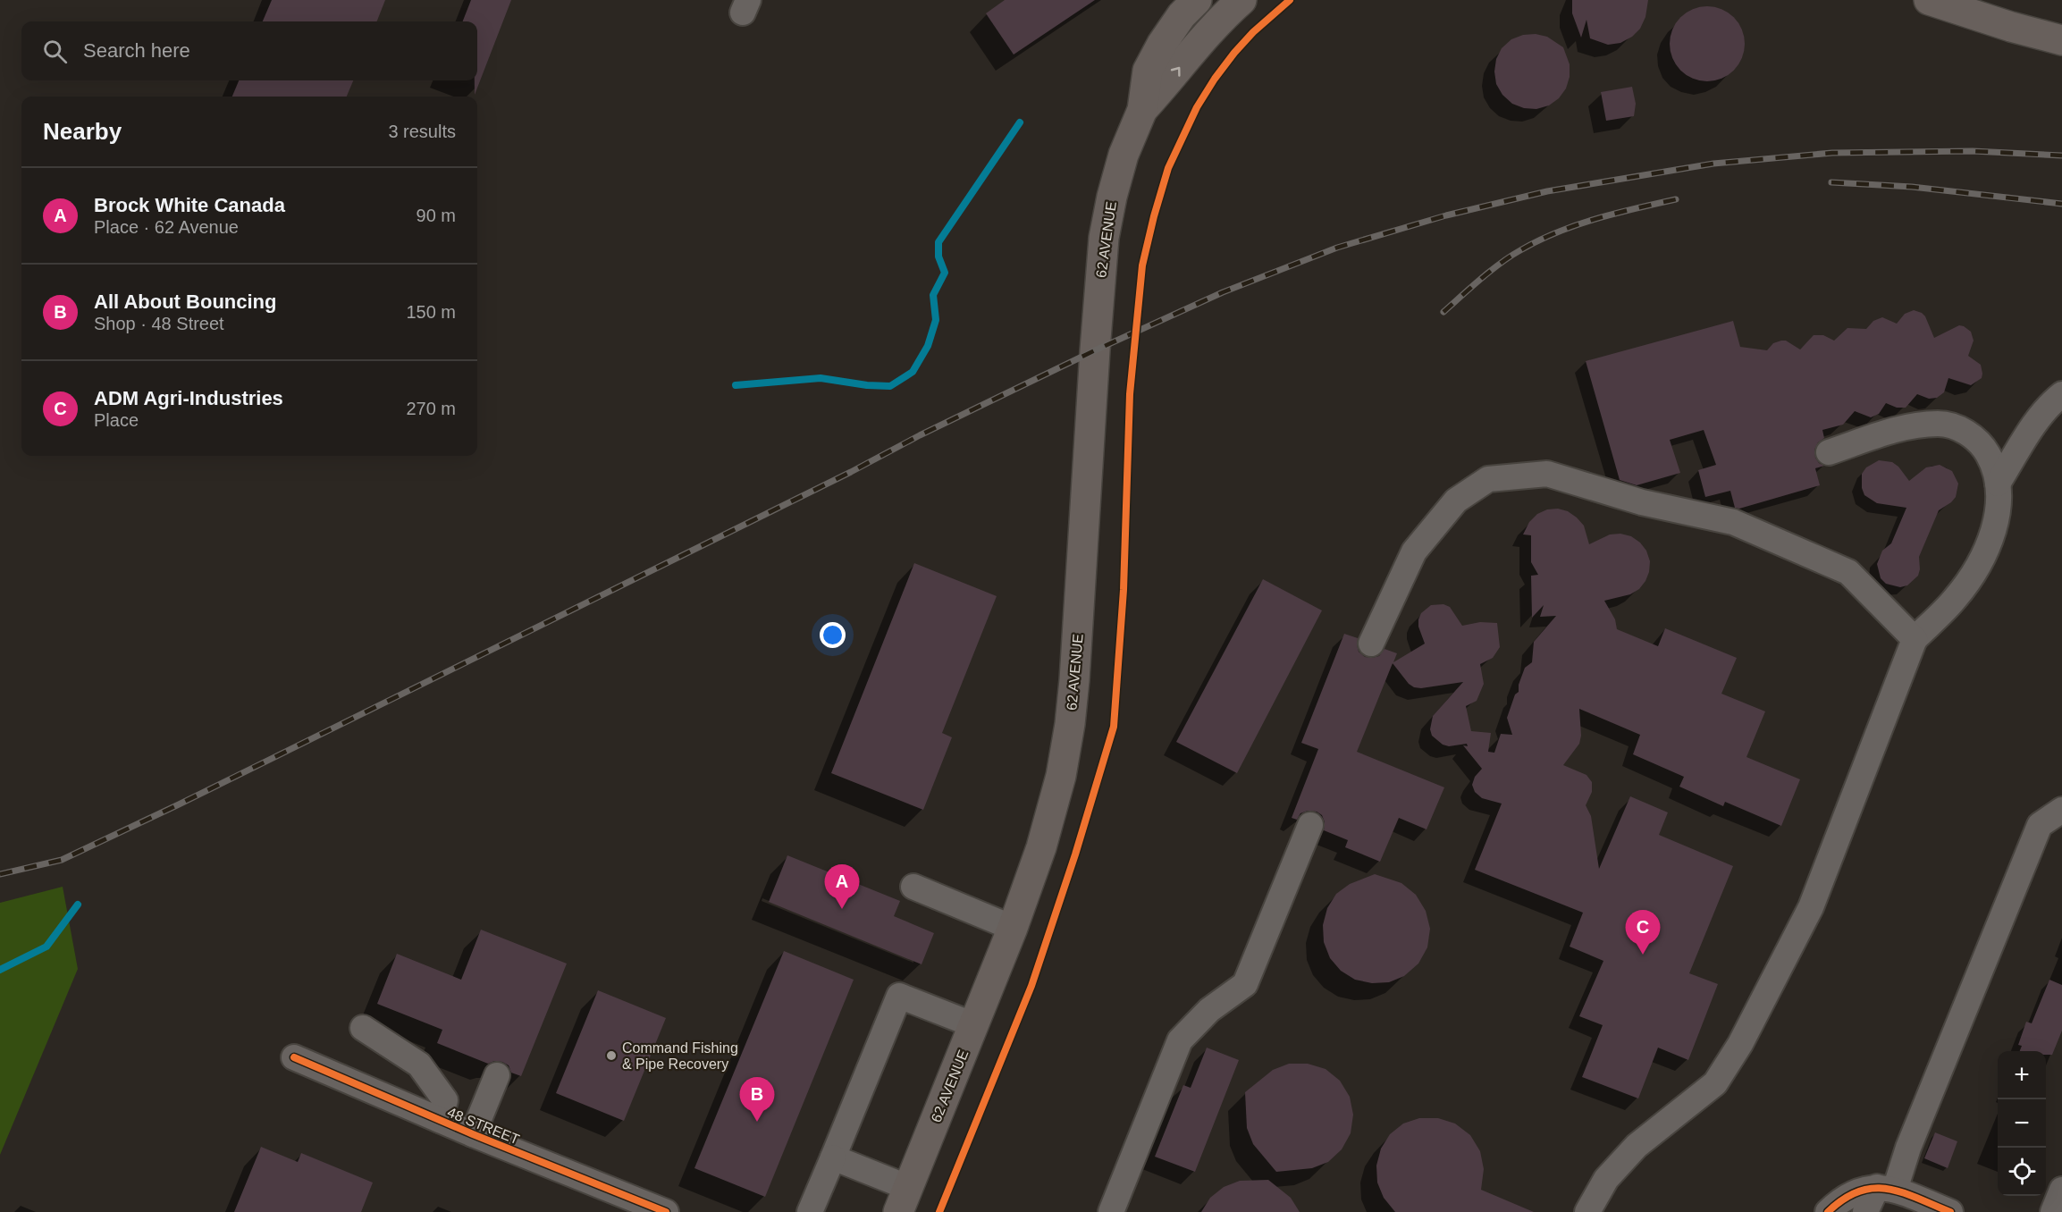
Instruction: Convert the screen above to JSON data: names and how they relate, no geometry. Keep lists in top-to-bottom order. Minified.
{"streets":{"main road":["62 AVENUE"],"street":["48 STREET"]},"places":["Command Fishing & Pipe Recovery"],"page":{"search":"Search here","heading":["Nearby","3 results"],"list":[{"mark":"A","name":"Brock White Canada","note":"Place · 62 Avenue","value":"90 m"},{"mark":"B","name":"All About Bouncing","note":"Shop · 48 Street","value":"150 m"},{"mark":"C","name":"ADM Agri-Industries","note":"Place","value":"270 m"}],"pins":["A","C","B"],"map_buttons":["+","−"]}}
